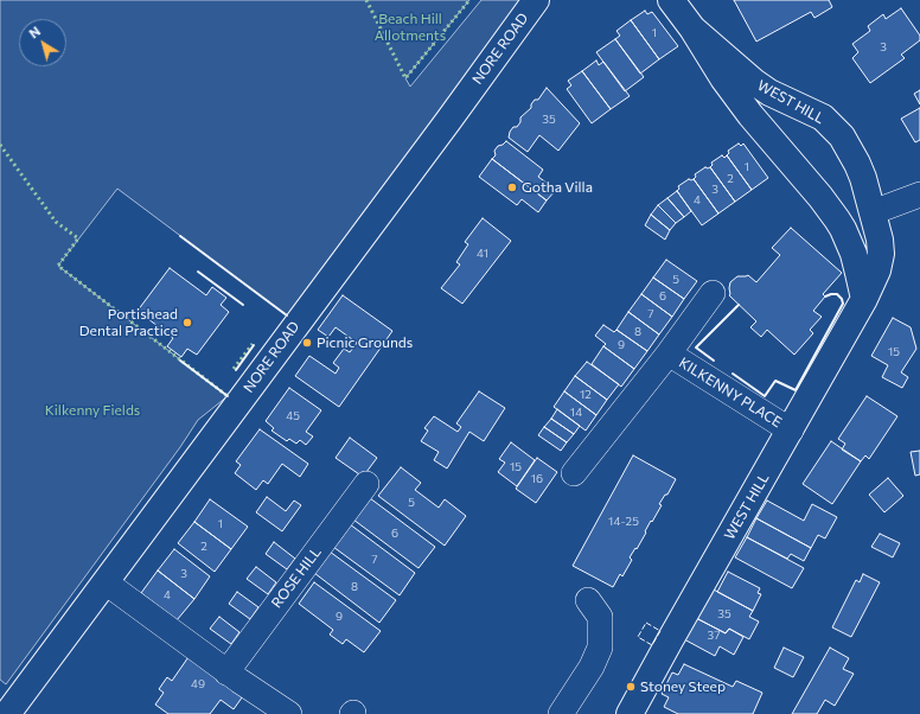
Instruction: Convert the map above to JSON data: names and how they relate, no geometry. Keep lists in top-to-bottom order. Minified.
{"streets":{"street":["NORE ROAD","WEST HILL","KILKENNY PLACE","ROSE HILL"]},"crossings":[["WEST HILL","KILKENNY PLACE"]],"parks":["Beach Hill Allotments","Kilkenny Fields"],"places":["Gotha Villa","Portishead Dental Practice","Picnic Grounds","Stoney Steep"],"house_numbers":["1","3","35","1","2","3","4","41","5","6","7","8","9","15","12","14","45","15","16","5","14-25","1","6","2","7","3","8","4","35","9","37","49"],"north":"top left"}
